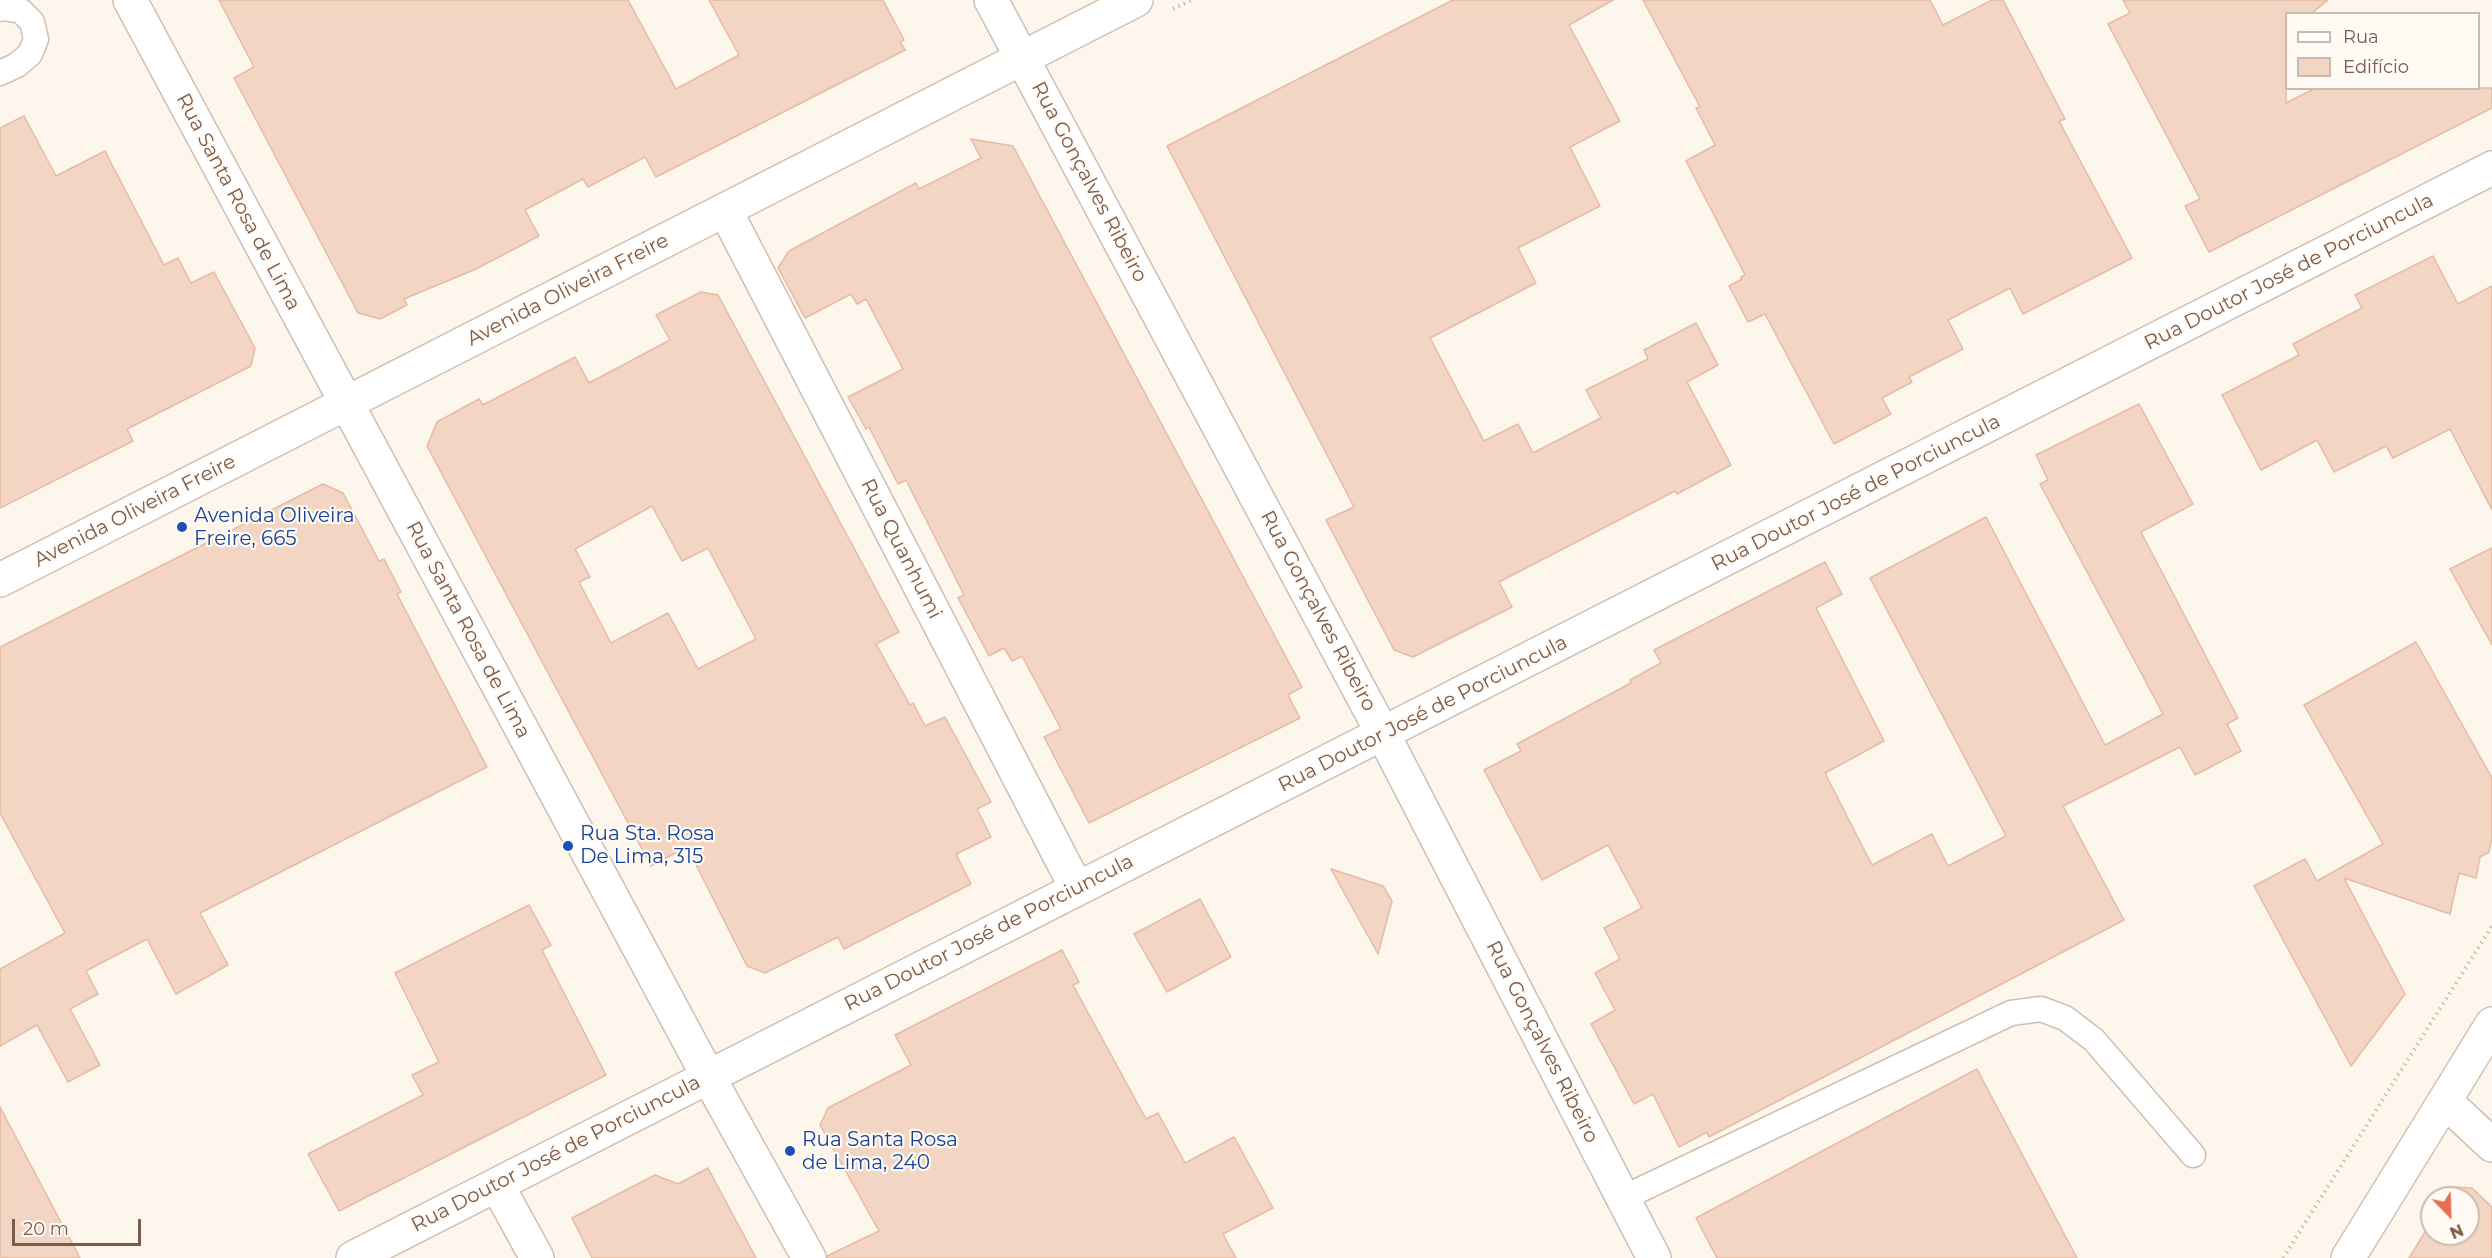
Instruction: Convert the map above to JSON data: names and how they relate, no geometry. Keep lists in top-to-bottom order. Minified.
{"streets":{"street":["Rua Gonçalves Ribeiro","Rua Santa Rosa de Lima","Rua Doutor José de Porciuncula","Avenida Oliveira Freire","Rua Quanhumi"]},"crossings":[["Rua Gonçalves Ribeiro","Rua Doutor José de Porciuncula"],["Rua Gonçalves Ribeiro","Avenida Oliveira Freire"],["Rua Santa Rosa de Lima","Rua Doutor José de Porciuncula"],["Rua Santa Rosa de Lima","Avenida Oliveira Freire"],["Rua Doutor José de Porciuncula","Rua Quanhumi"],["Avenida Oliveira Freire","Rua Quanhumi"]],"places":["Avenida Oliveira Freire, 665","Rua Sta. Rosa De Lima, 315","Rua Santa Rosa de Lima, 240"],"legend":["Rua","Edifício"],"scale_bar":"20 m","north":"bottom right"}
